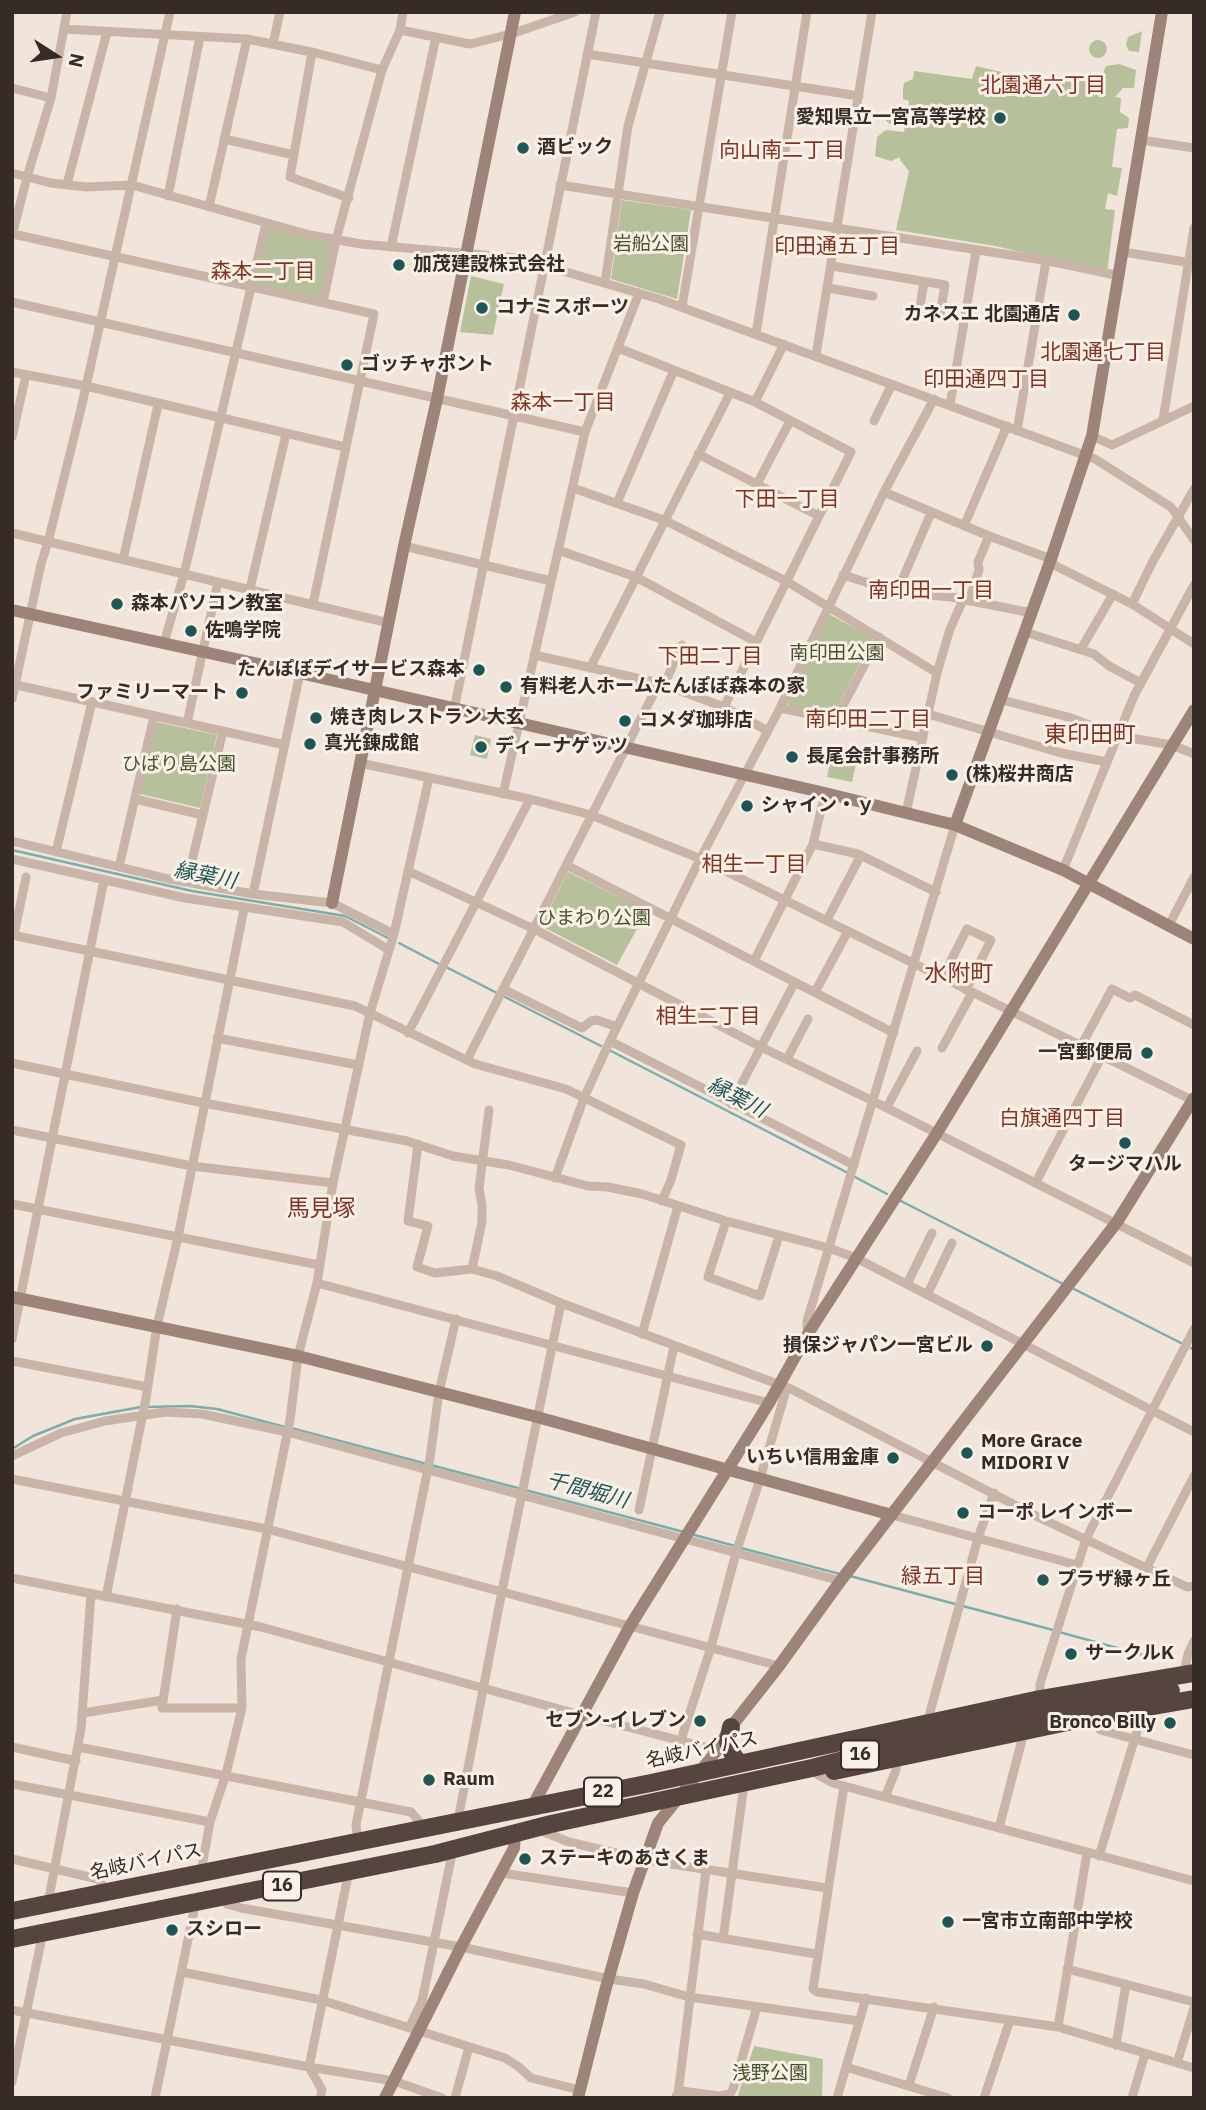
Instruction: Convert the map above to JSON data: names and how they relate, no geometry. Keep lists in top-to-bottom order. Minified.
{"streets":{"highway":["名岐バイパス","16","22"]},"crossings":[["名岐バイパス","16"],["16","22"]],"districts":["北園通六丁目","向山南二丁目","印田通五丁目","森本二丁目","北園通七丁目","印田通四丁目","森本一丁目","下田一丁目","南印田一丁目","下田二丁目","南印田二丁目","東印田町","相生一丁目","水附町","相生二丁目","白旗通四丁目","馬見塚","緑五丁目"],"water":["縁葉川","千間堀川"],"parks":["岩船公園","南印田公園","ひばり島公園","ひまわり公園","浅野公園"],"places":["愛知県立一宮高等学校","酒ビック","加茂建設株式会社","コナミスポーツ","カネスエ 北園通店","ゴッチャポント","森本パソコン教室","佐鳴学院","たんぽぽデイサービス森本","有料老人ホームたんぽぽ森本の家","ファミリーマート","焼き肉レストラン 大玄","コメダ珈琲店","真光錬成館","ディーナゲッツ","長尾会計事務所","(株)桜井商店","シャイン・ｙ","一宮郵便局","タージマハル","損保ジャパン一宮ビル","More Grace MIDORI V","いちい信用金庫","コーポ レインボー","プラザ緑ヶ丘","サークルK","セブン-イレブン","Bronco Billy","Raum","ステーキのあさくま","一宮市立南部中学校","スシロー"],"north":"right"}
